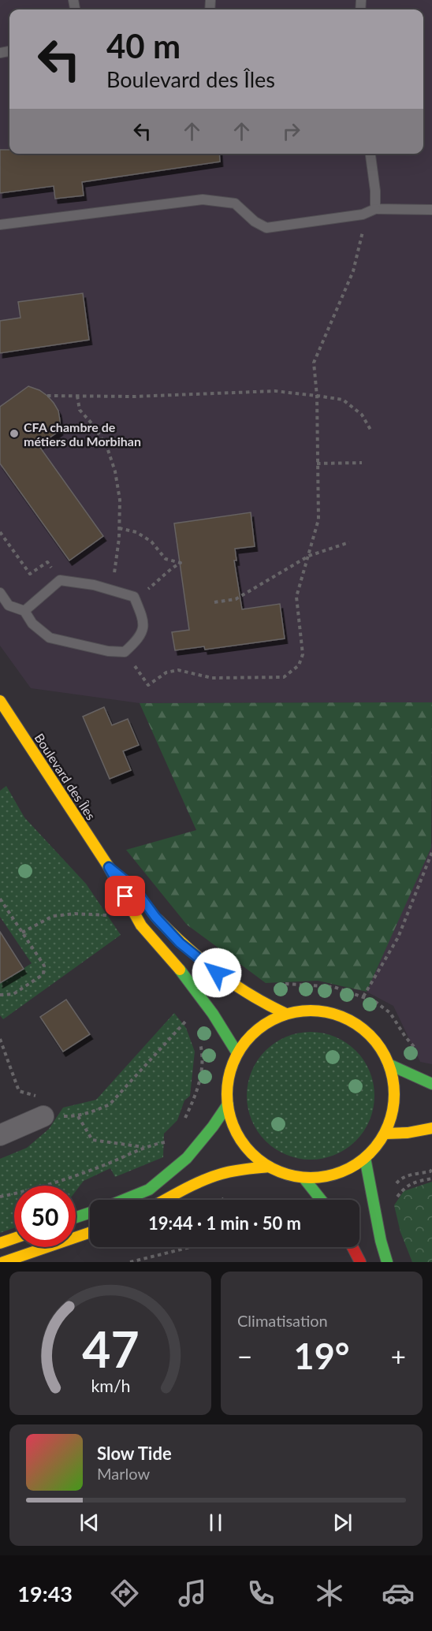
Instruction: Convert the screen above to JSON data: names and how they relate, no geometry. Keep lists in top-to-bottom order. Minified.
{"streets":{"main road":["Boulevard des Îles"]},"places":["CFA chambre de métiers du Morbihan"],"page":{"turn":["40 m","Boulevard des Îles"],"limit":"50","trip":"19:44 · 1 min · 50 m","tile":"Climatisation","heat":["−","19°","+"],"song":["Slow Tide","Marlow"],"tabs":"19:43","gauge":["47","km/h"]}}
